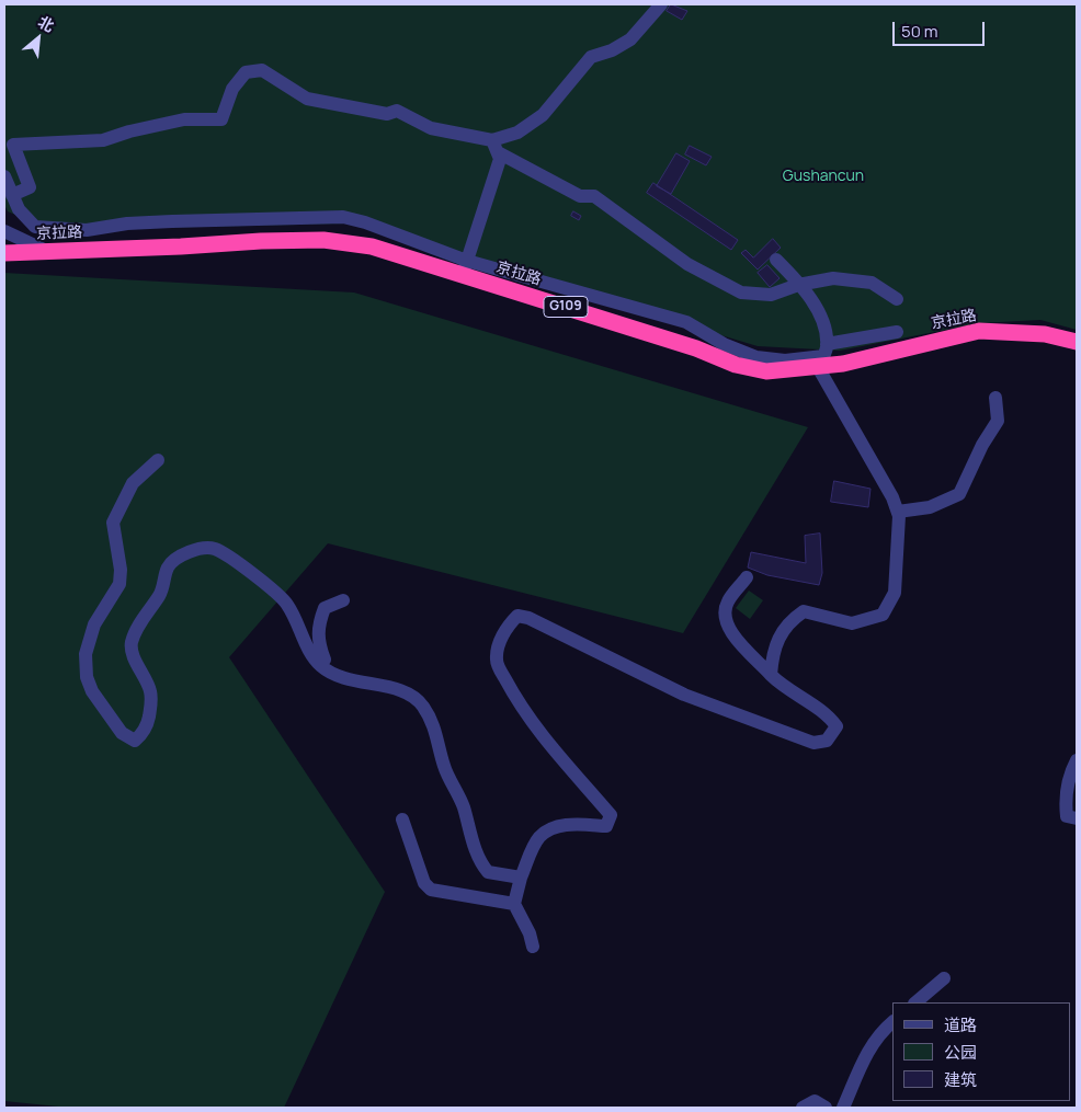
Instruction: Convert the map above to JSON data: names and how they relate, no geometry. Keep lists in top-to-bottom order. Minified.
{"streets":{"highway":["京拉路","G109"]},"parks":["Gushancun"],"legend":["道路","公园","建筑"],"scale_bar":"50 m","north":"top right"}
